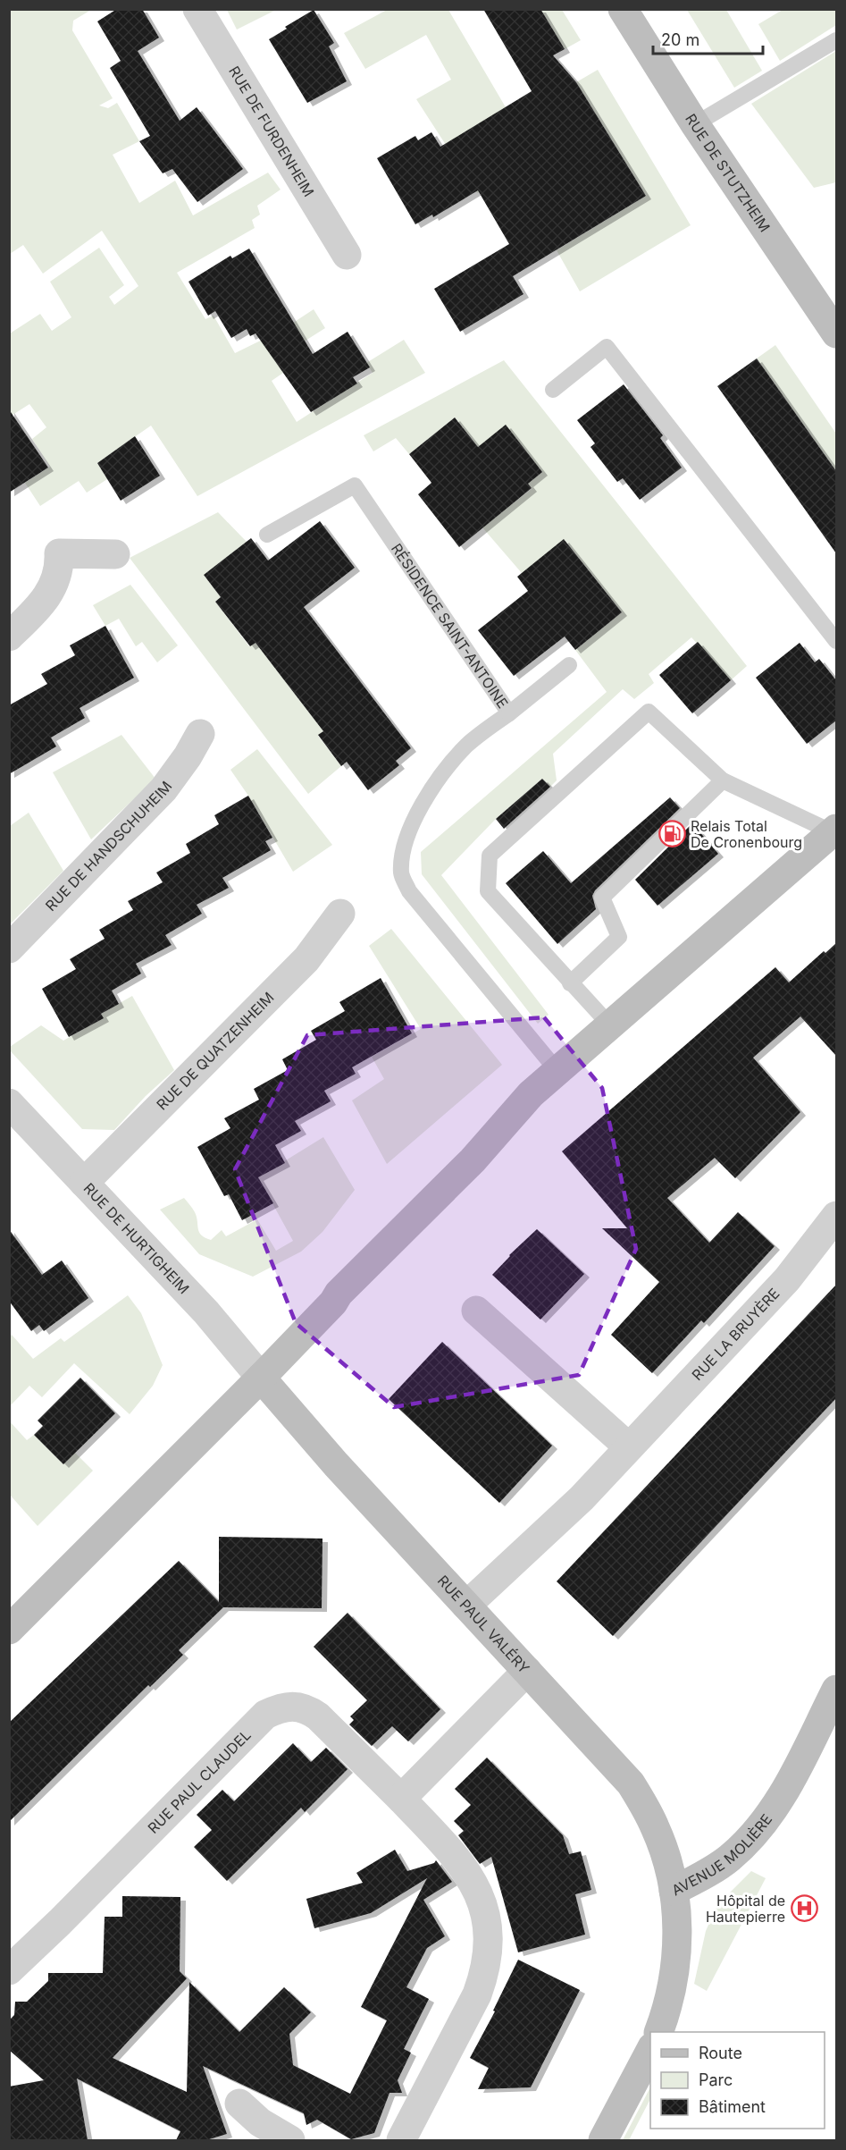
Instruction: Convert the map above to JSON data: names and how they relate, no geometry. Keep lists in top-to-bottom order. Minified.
{"streets":{"street":["RUE DE FURDENHEIM","RUE DE STUTZHEIM","RUE DE HANDSCHUHEIM","RUE DE QUATZENHEIM","RUE DE HURTIGHEIM","RUE LA BRUYÈRE","RUE PAUL VALÉRY","RUE PAUL CLAUDEL","AVENUE MOLIÈRE"],"lane":["RÉSIDENCE SAINT-ANTOINE"]},"crossings":[["RUE DE QUATZENHEIM","RUE DE HURTIGHEIM"],["RUE DE HURTIGHEIM","RUE PAUL VALÉRY"],["RUE LA BRUYÈRE","RUE PAUL VALÉRY"],["RUE PAUL VALÉRY","AVENUE MOLIÈRE"]],"places":{"fuel station":["Relais Total De Cronenbourg"],"hospital":["Hôpital de Hautepierre"]},"legend":["Route","Parc","Bâtiment"],"scale_bar":"20 m"}
